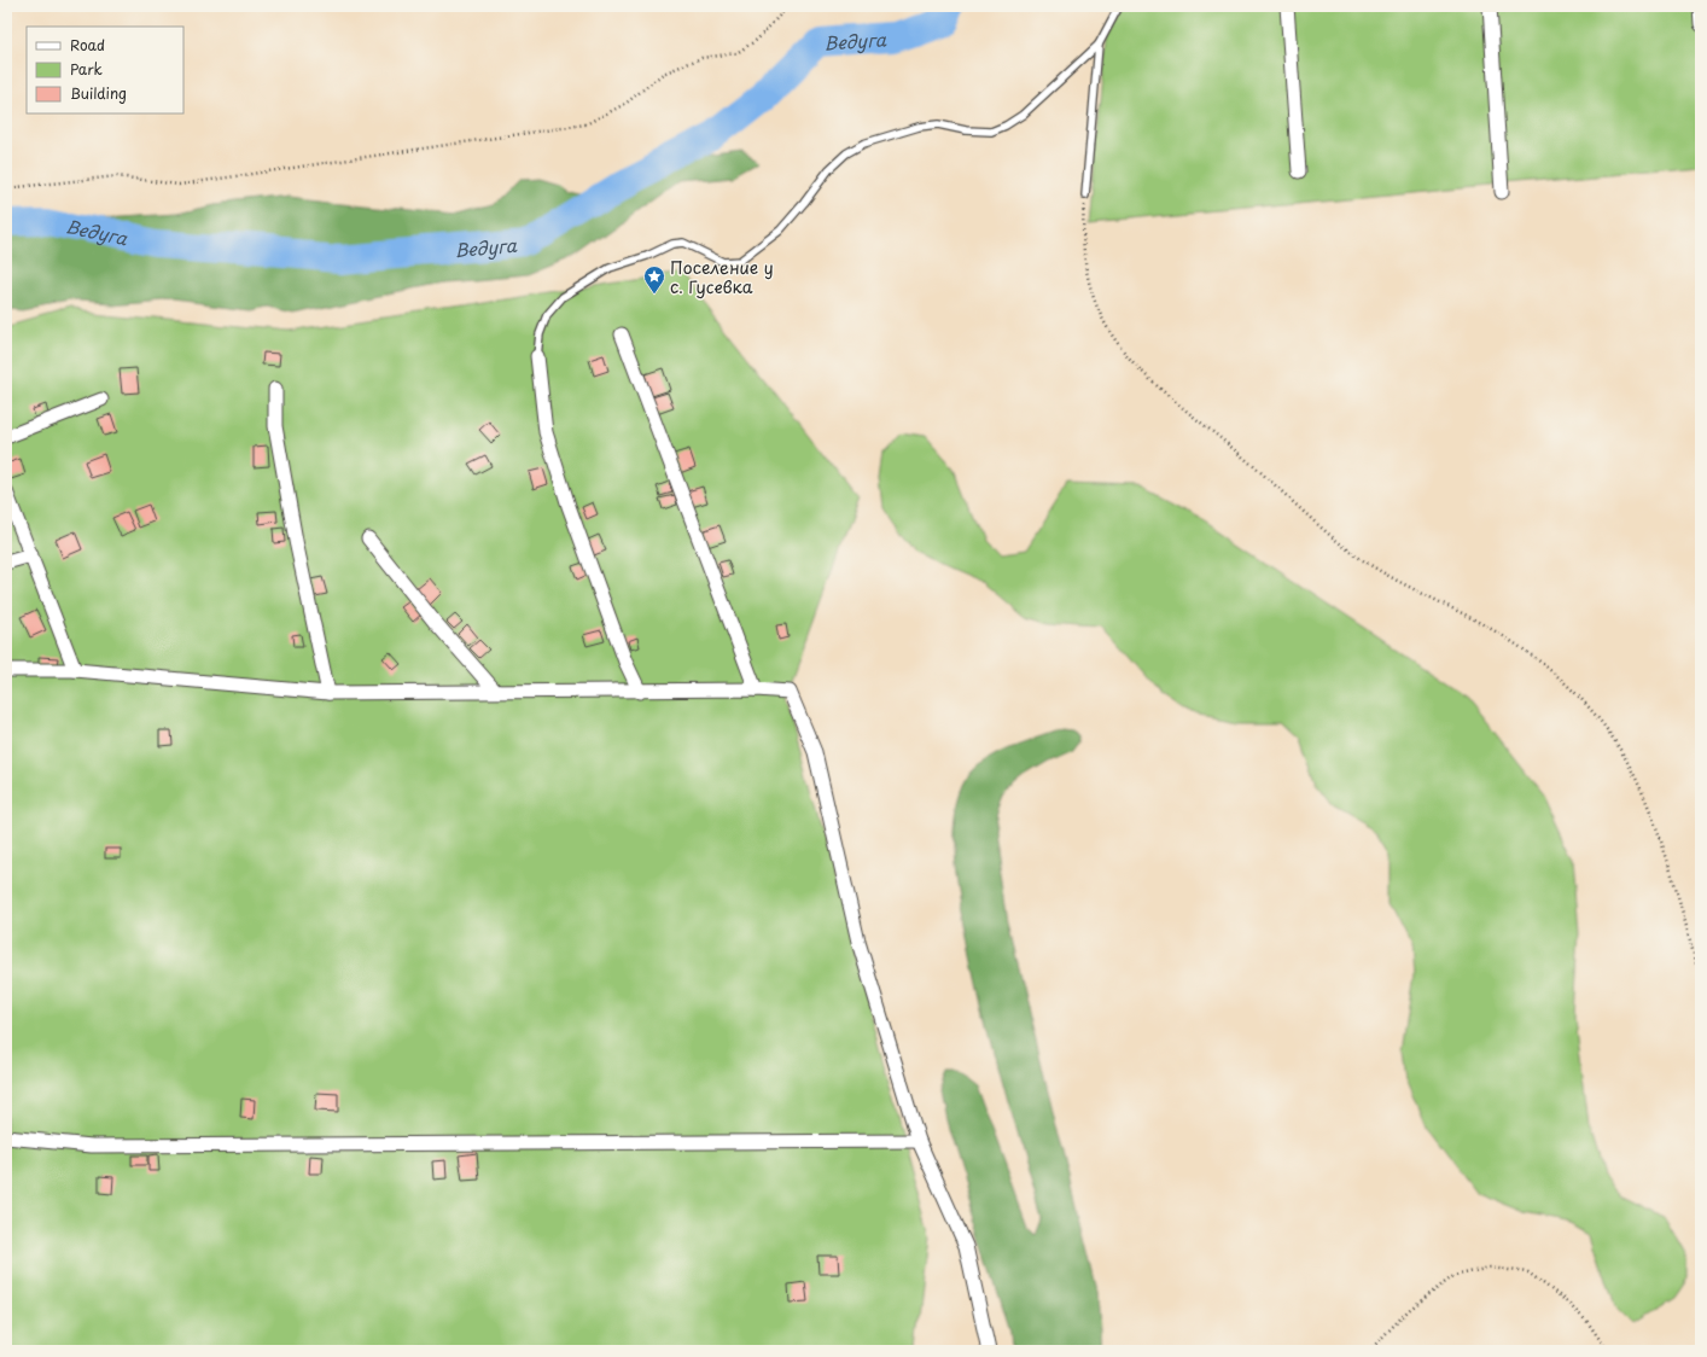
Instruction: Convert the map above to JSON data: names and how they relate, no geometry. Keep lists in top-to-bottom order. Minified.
{"water":["Ведуга"],"places":{"place":["Поселение у с. Гусевка"]},"legend":["Road","Park","Building"]}
